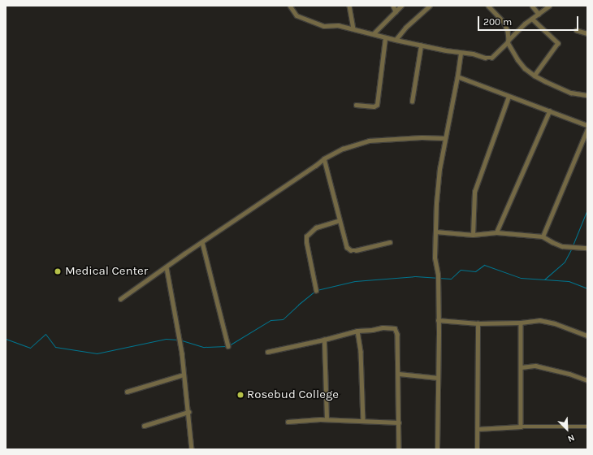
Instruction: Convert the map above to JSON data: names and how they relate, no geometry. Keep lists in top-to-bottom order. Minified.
{"places":["Medical Center","Rosebud College"],"scale_bar":"200 m","north":"bottom right"}
